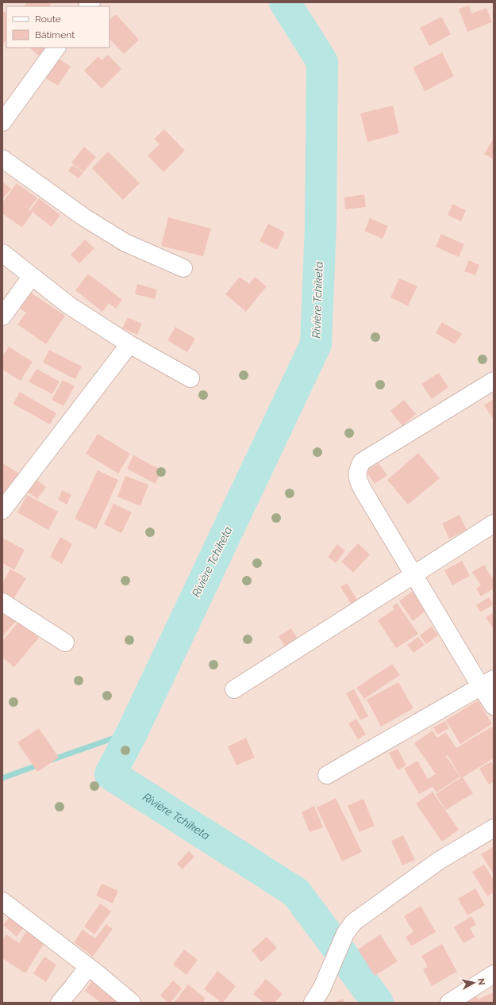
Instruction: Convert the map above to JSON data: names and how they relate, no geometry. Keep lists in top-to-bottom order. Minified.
{"water":["Rivière Tchiketa"],"legend":["Route","Bâtiment"],"north":"right"}
